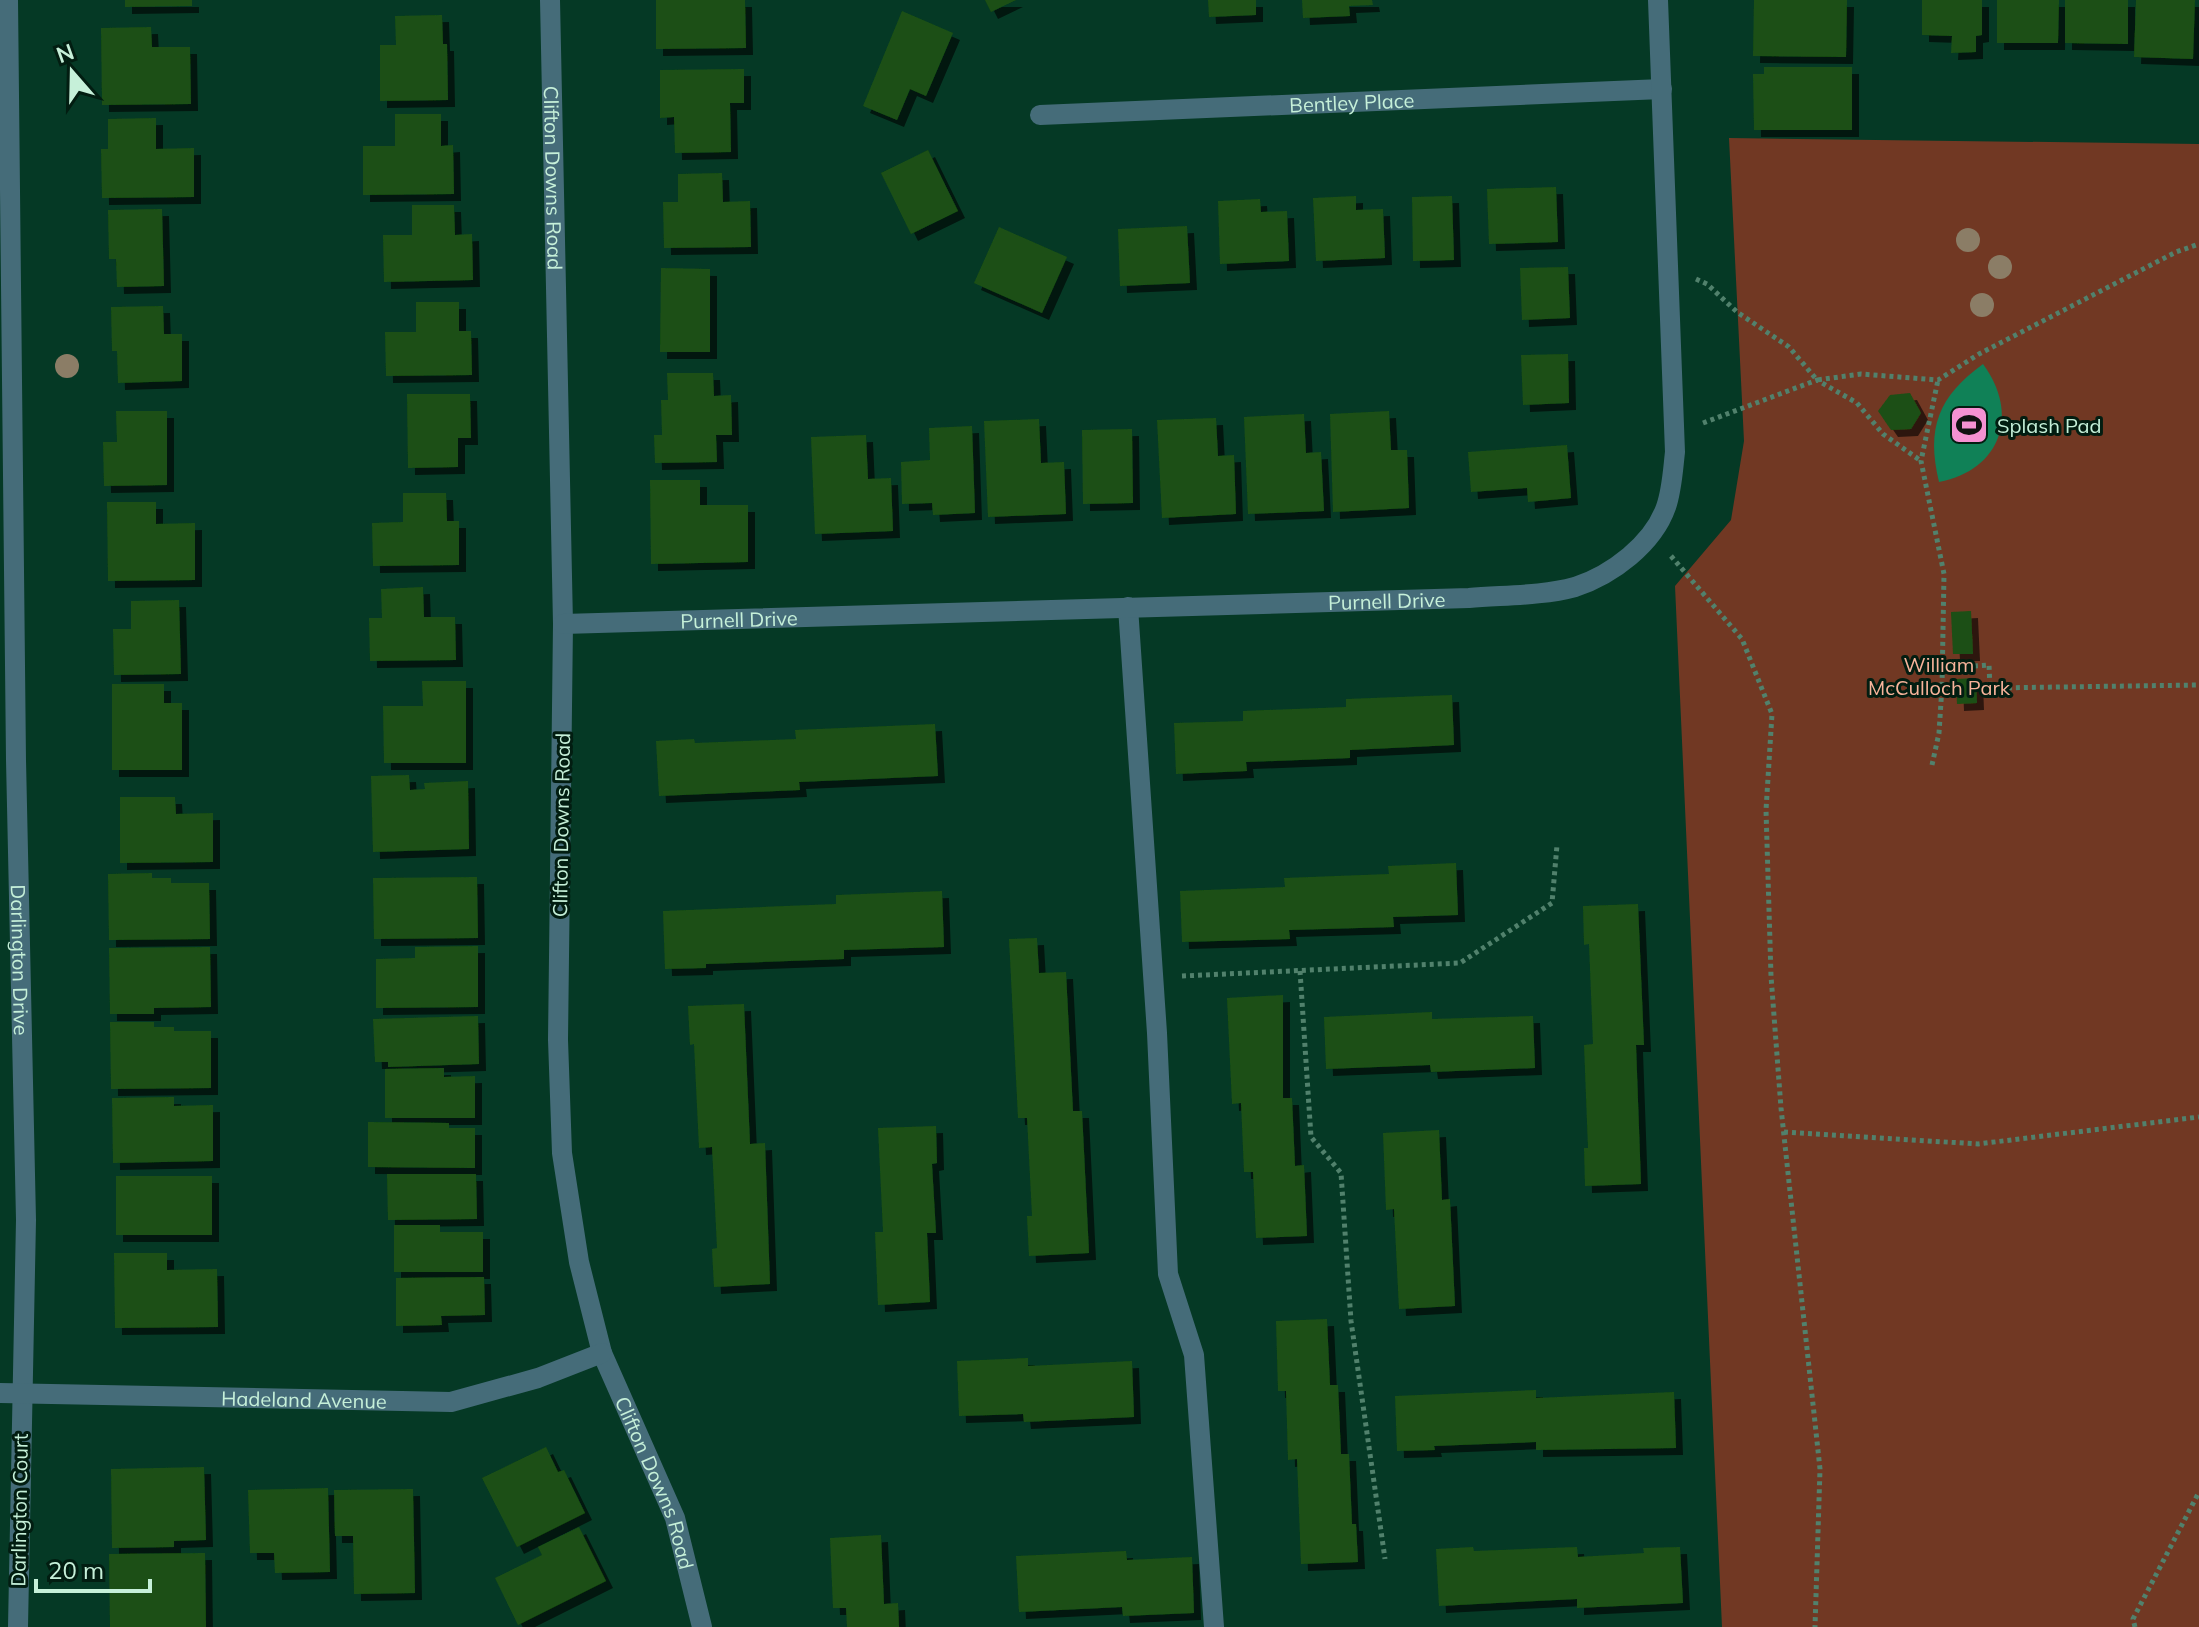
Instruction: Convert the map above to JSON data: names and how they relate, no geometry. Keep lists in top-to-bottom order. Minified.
{"streets":{"street":["Bentley Place","Clifton Downs Road","Purnell Drive","Darlington Drive","Hadeland Avenue","Darlington Court"]},"crossings":[["Bentley Place","Purnell Drive"],["Clifton Downs Road","Purnell Drive"],["Clifton Downs Road","Hadeland Avenue"],["Darlington Drive","Hadeland Avenue"],["Darlington Drive","Darlington Court"],["Hadeland Avenue","Darlington Court"]],"parks":["William McCulloch Park"],"places":{"sports":["Splash Pad"]},"scale_bar":"20 m","north":"top"}
